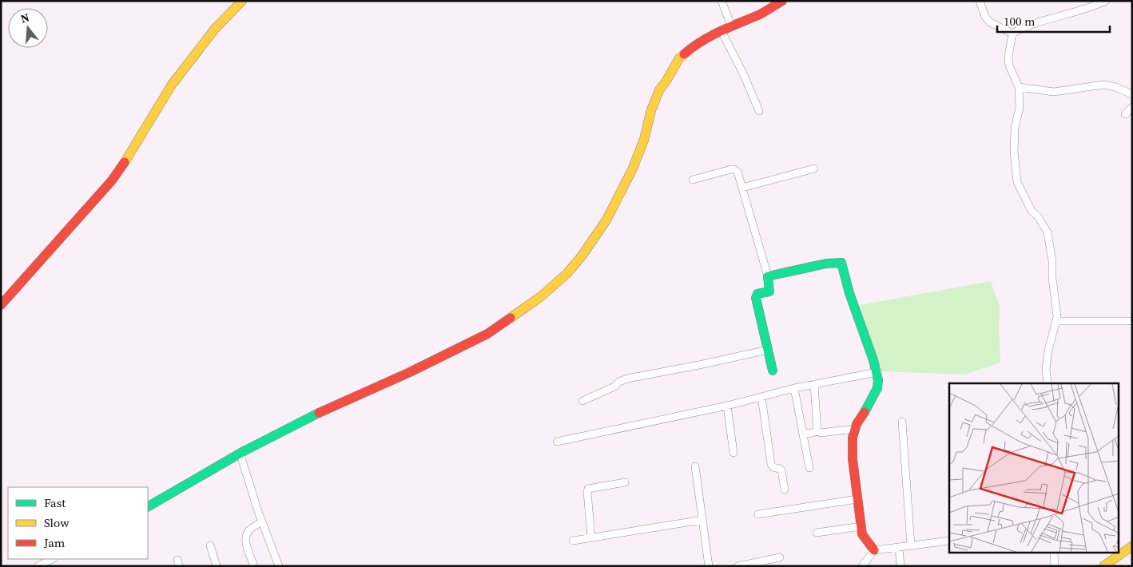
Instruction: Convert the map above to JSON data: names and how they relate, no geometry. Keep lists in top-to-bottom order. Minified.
{"legend":["Fast","Slow","Jam"],"scale_bar":"100 m","north":"top"}
